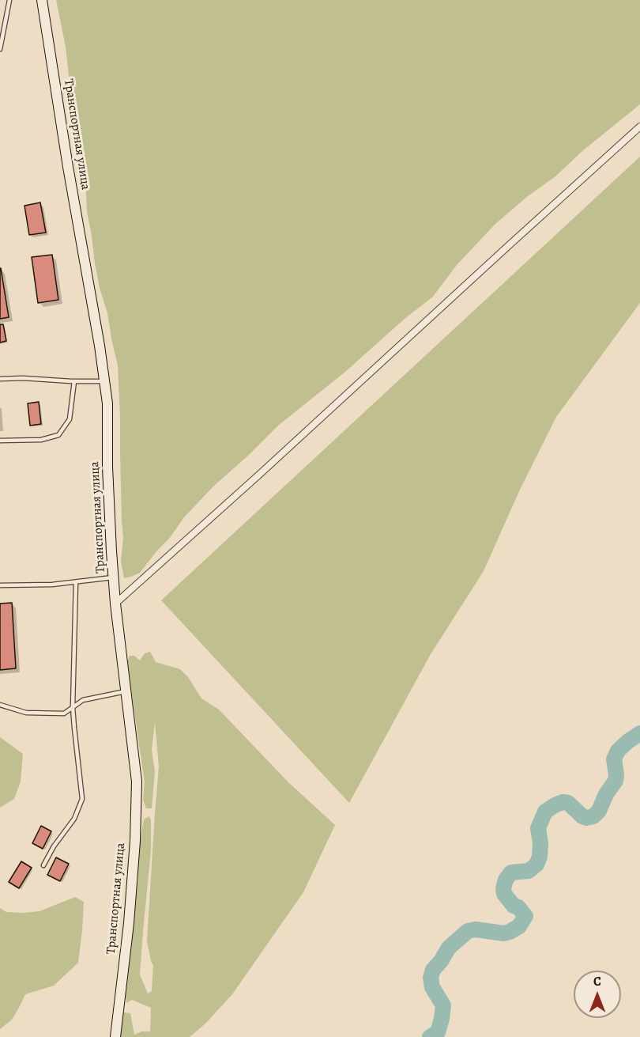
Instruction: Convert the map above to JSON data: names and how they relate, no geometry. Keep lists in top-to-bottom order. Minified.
{"streets":{"main road":["Транспортная улица"]},"north":"top"}
